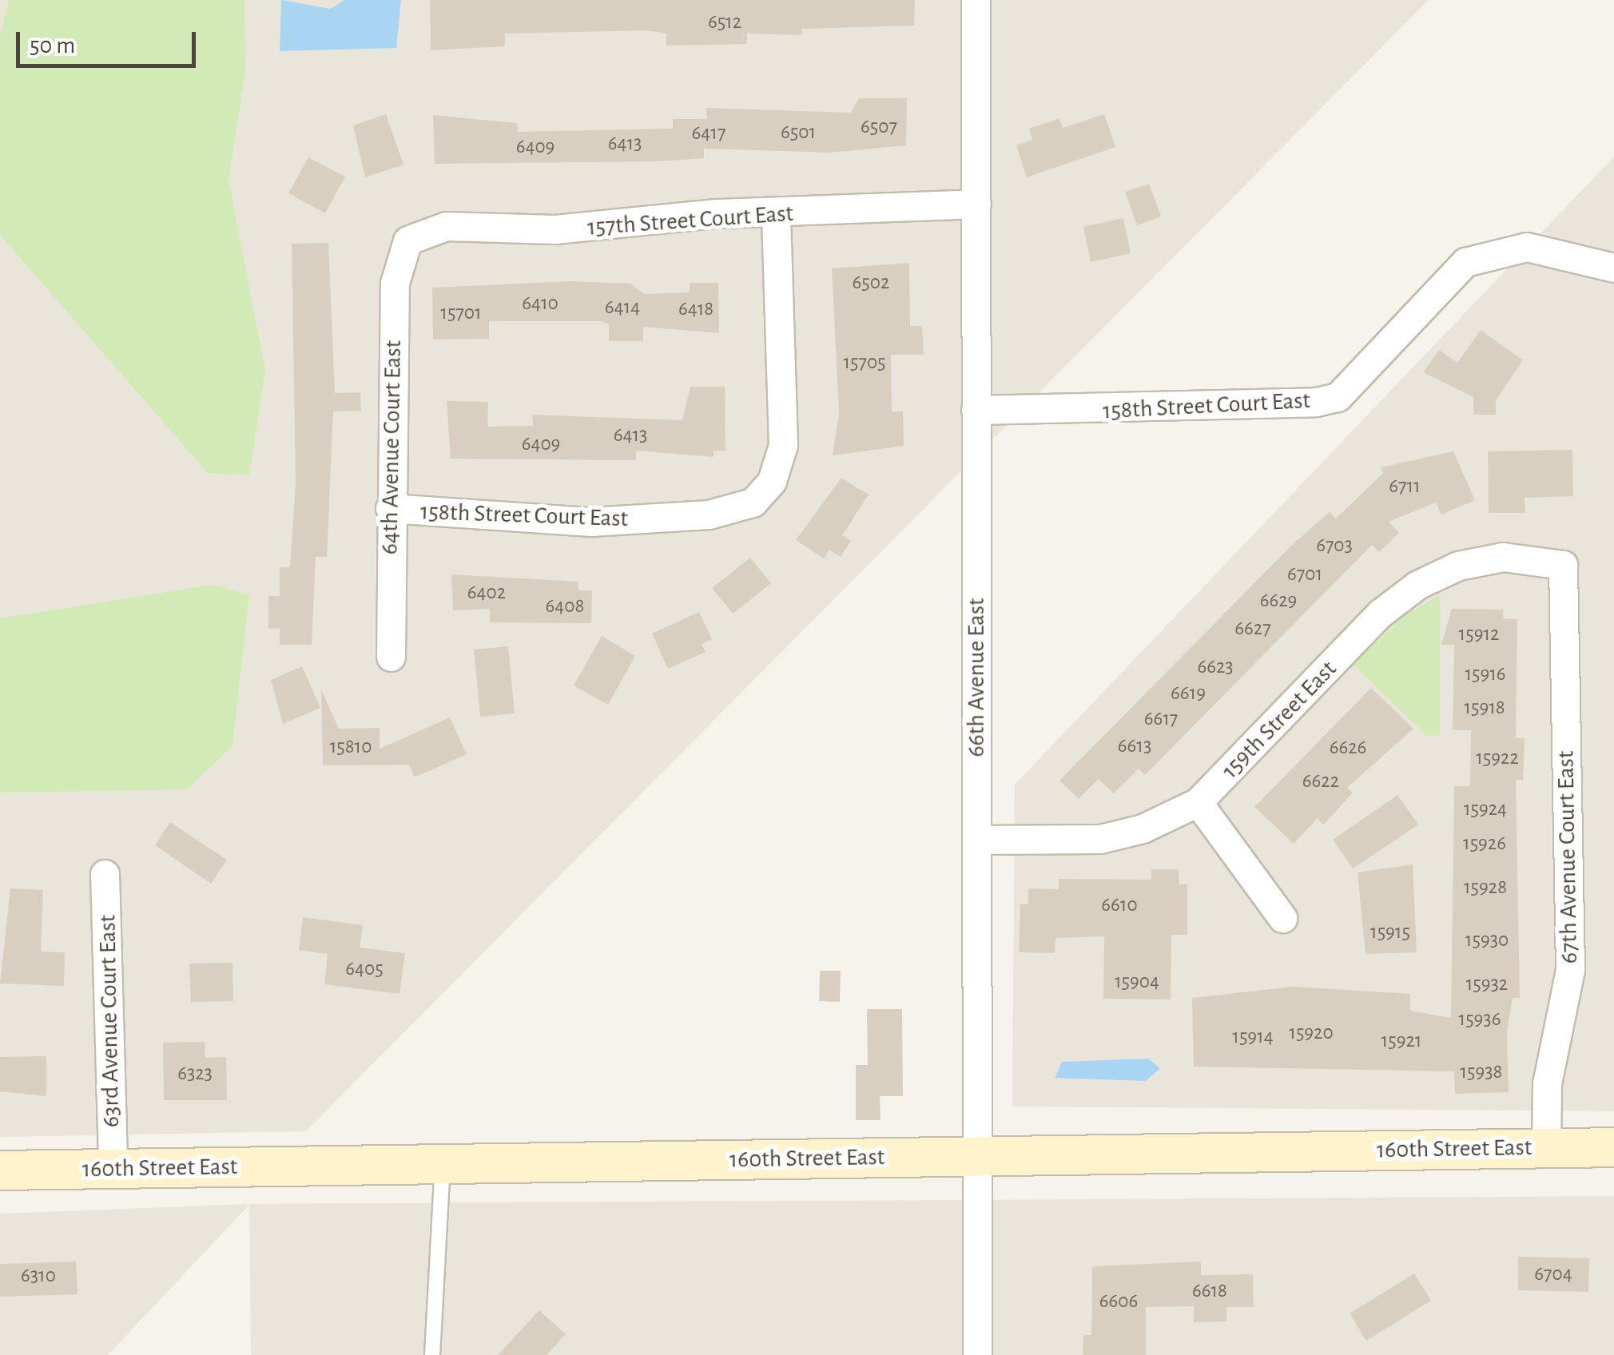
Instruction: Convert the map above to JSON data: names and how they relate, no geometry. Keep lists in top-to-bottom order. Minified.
{"streets":{"main road":["160th Street East"],"street":["157th Street Court East","158th Street Court East","64th Avenue Court East","66th Avenue East","159th Street East","67th Avenue Court East","63rd Avenue Court East"]},"crossings":[["157th Street Court East","158th Street Court East"],["157th Street Court East","64th Avenue Court East"],["157th Street Court East","66th Avenue East"],["158th Street Court East","64th Avenue Court East"],["158th Street Court East","66th Avenue East"],["66th Avenue East","159th Street East"],["66th Avenue East","160th Street East"],["159th Street East","67th Avenue Court East"],["67th Avenue Court East","160th Street East"],["63rd Avenue Court East","160th Street East"]],"house_numbers":["6512","6507","6501","6417","6413","6409","6502","6410","6414","6418","15701","15705","6413","6409","6711","6703","6701","6402","6629","6408","6627","15912","6623","15916","6619","15918","6617","6613","15810","6626","15922","6622","15924","15926","15928","6610","15915","15930","6405","15904","15932","15936","15920","15914","15921","15938","6323","6704","6310","6618","6606"],"scale_bar":"50 m"}
